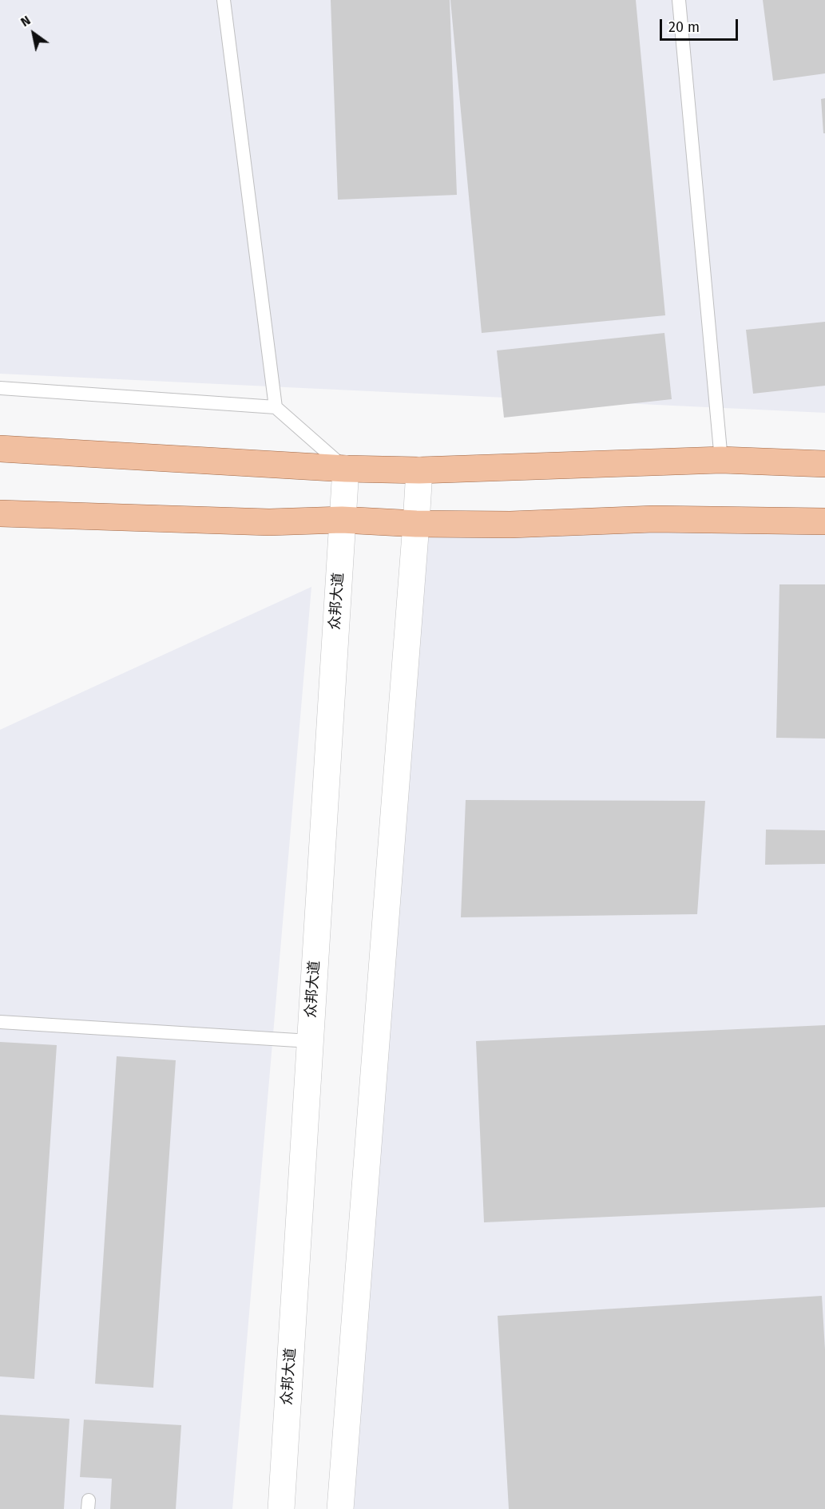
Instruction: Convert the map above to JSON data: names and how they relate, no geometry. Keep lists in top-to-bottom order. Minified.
{"streets":{"main road":["众邦大道"]},"scale_bar":"20 m","north":"top left"}
